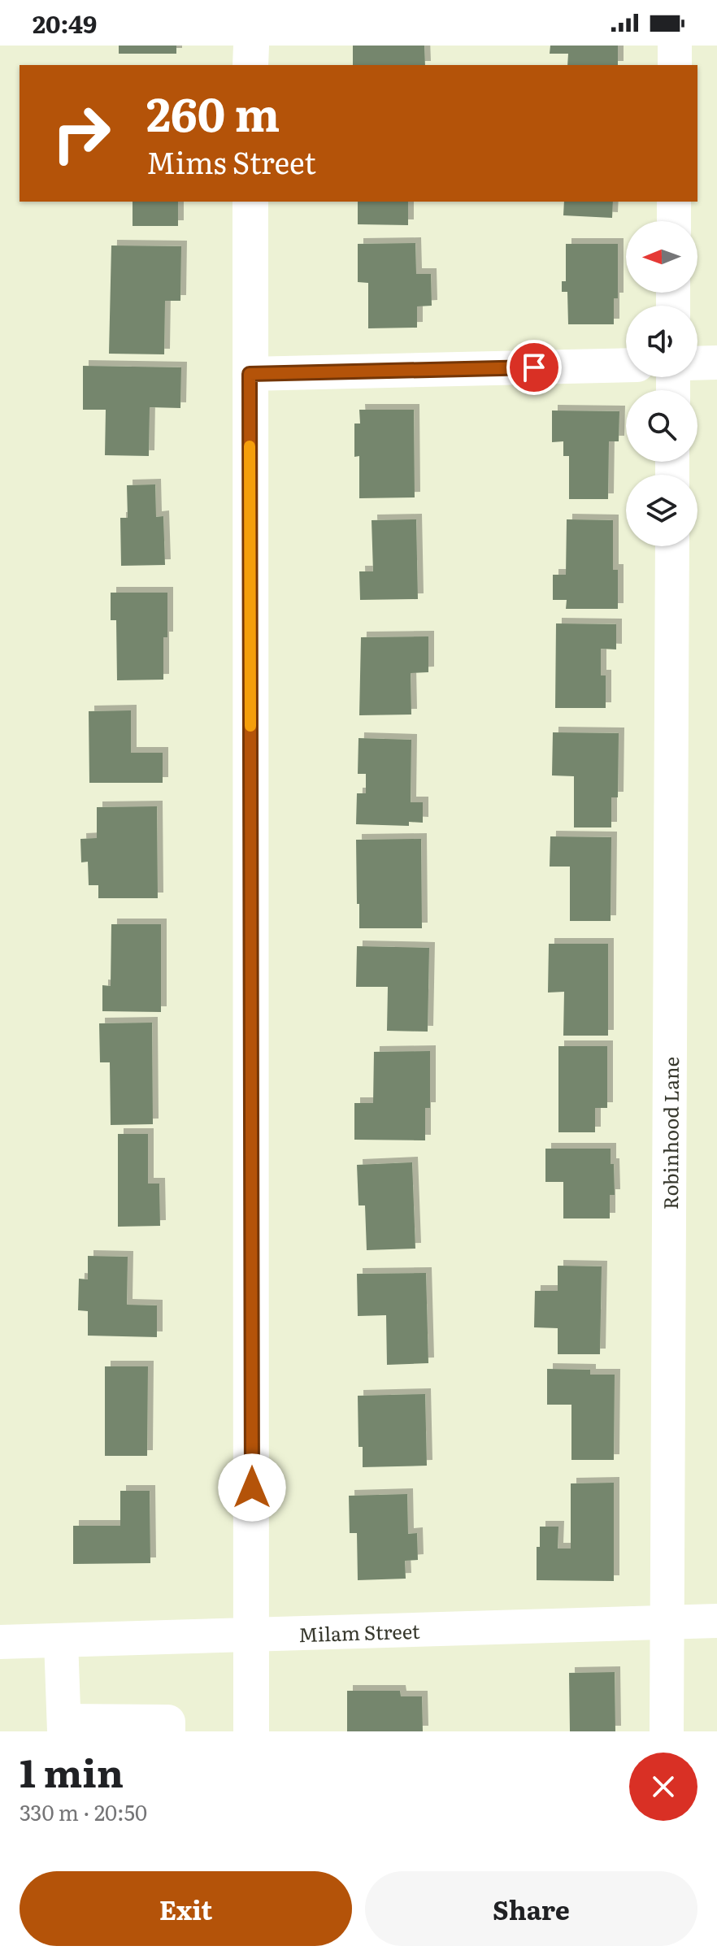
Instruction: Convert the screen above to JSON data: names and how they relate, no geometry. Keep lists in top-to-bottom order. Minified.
{"streets":{"street":["Robinhood Lane","Milam Street"]},"crossings":[["Robinhood Lane","Milam Street"]],"north":"left","page":{"status":"20:49","turn":["260 m","Mims Street"],"heading":["1 min","330 m · 20:50"],"buttons":["Exit","Share"]}}
